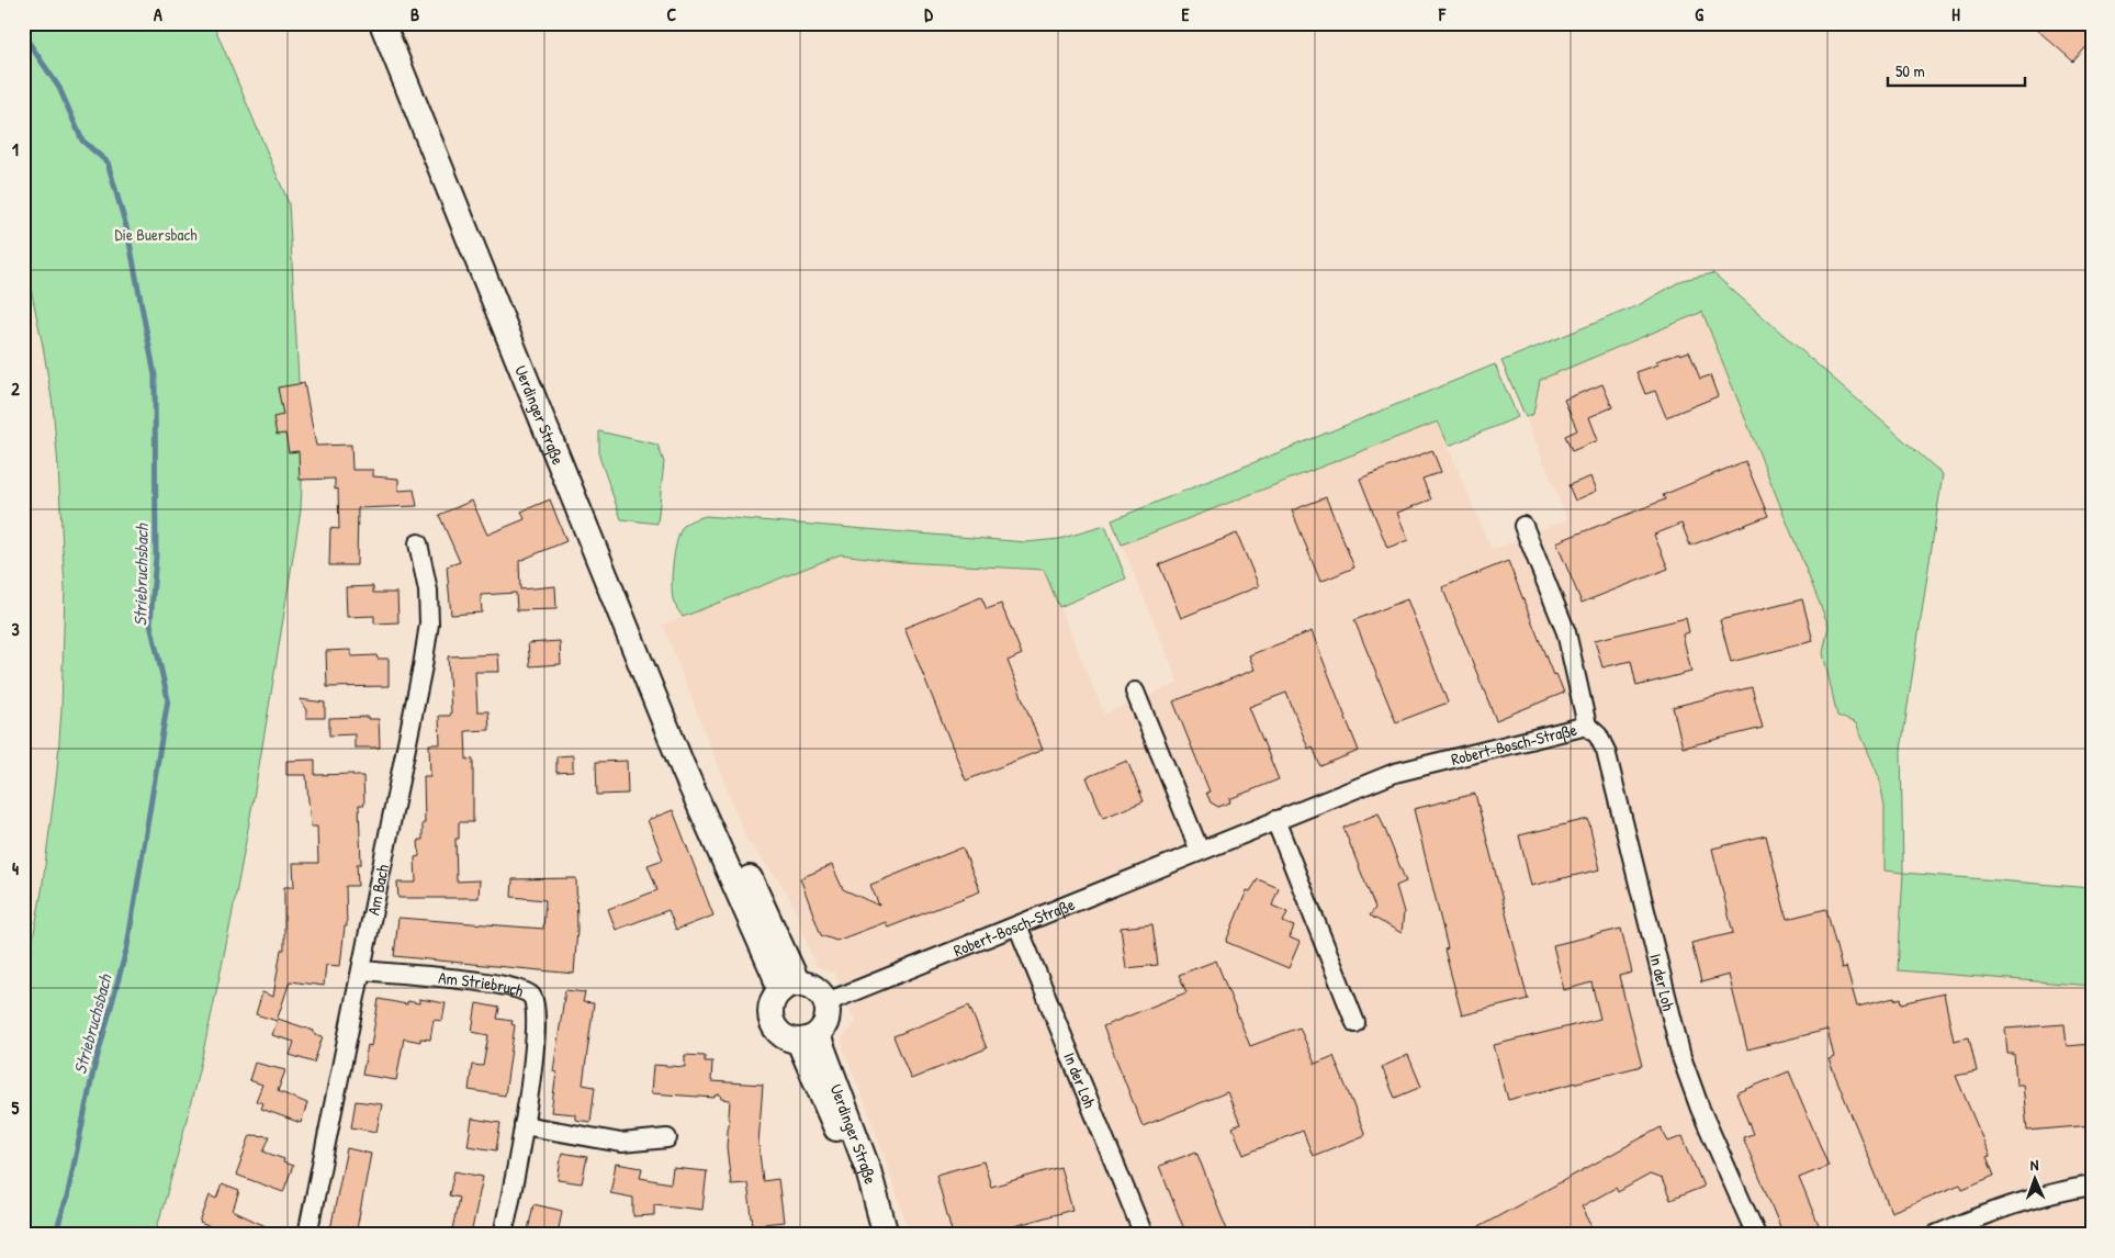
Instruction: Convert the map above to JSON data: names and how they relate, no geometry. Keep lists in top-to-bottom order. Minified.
{"streets":{"street":["Uerdinger Straße","Robert-Bosch-Straße","Am Bach","In der Loh","Am Striebruch"]},"crossings":[["Uerdinger Straße","Robert-Bosch-Straße"],["Robert-Bosch-Straße","In der Loh"],["Am Bach","Am Striebruch"]],"water":["Striebruchsbach"],"parks":["Die Buersbach"],"scale_bar":"50 m","north":"top","grid":{"columns":["A","B","C","D","E","F","G","H"],"rows":["1","2","3","4","5"]}}
